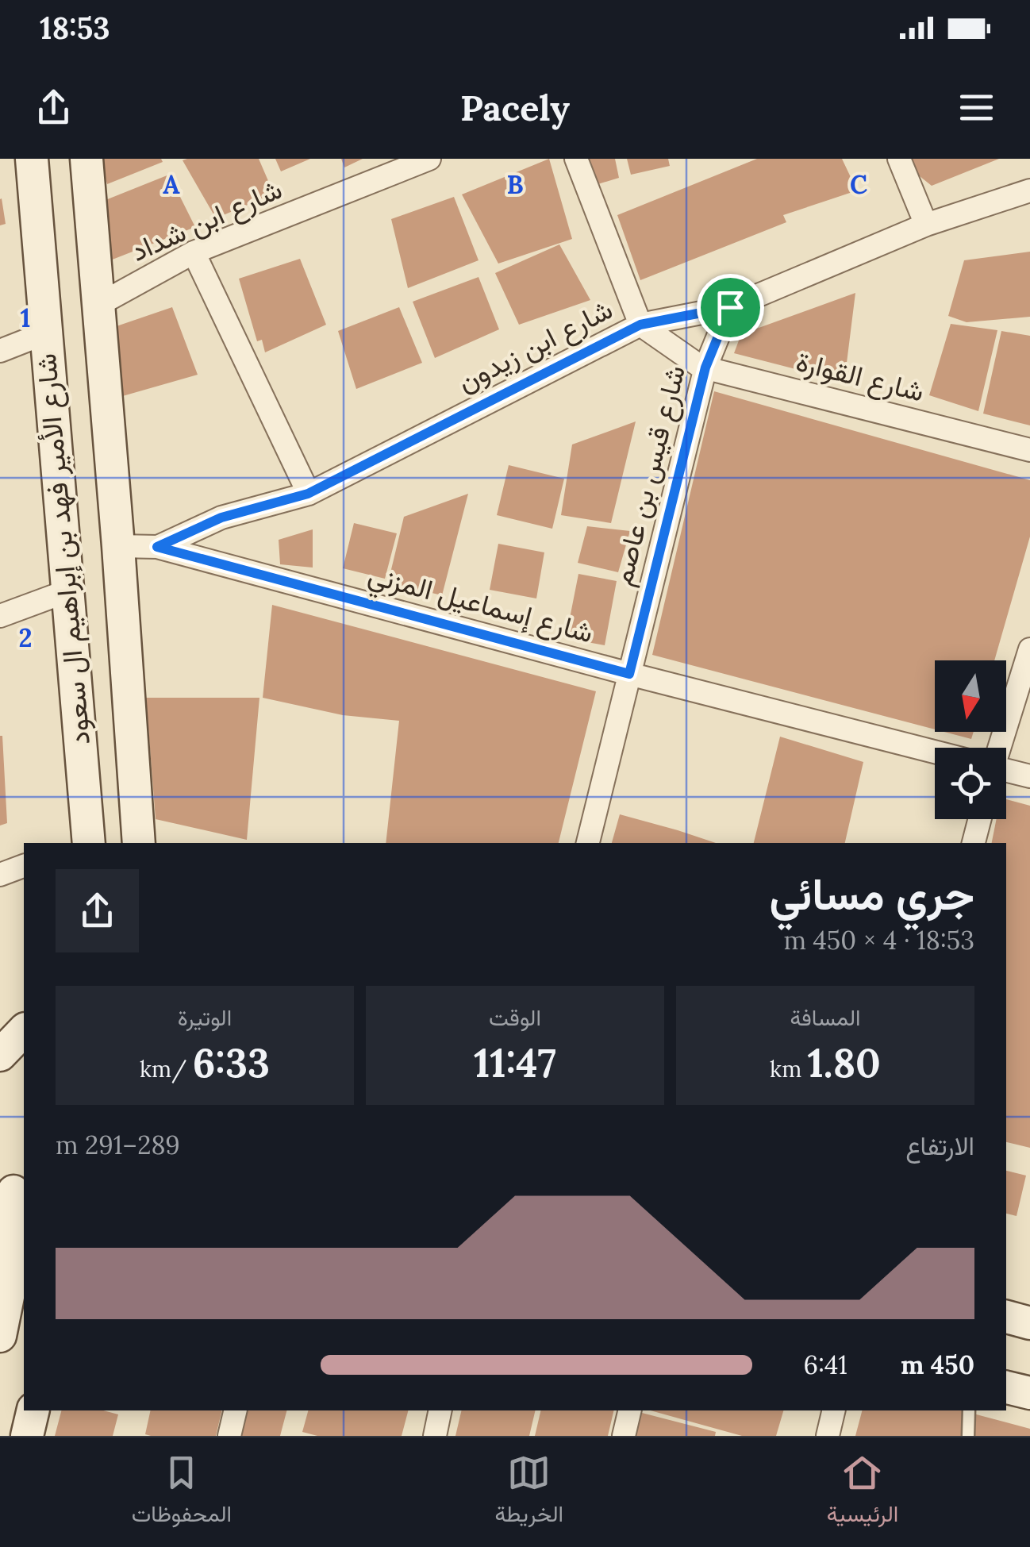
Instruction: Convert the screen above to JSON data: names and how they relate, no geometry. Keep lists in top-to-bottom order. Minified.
{"streets":{"main road":["شارع الأمير فهد بن إبراهيم ال سعود"],"street":["شارع ابن شداد","شارع ابن زيدون","شارع القوارة","شارع قيس بن عاصم","شارع إسماعيل المزني"]},"crossings":[["شارع ابن شداد","شارع الأمير فهد بن إبراهيم ال سعود"],["شارع ابن زيدون","شارع القوارة"],["شارع ابن زيدون","شارع قيس بن عاصم"],["شارع ابن زيدون","شارع الأمير فهد بن إبراهيم ال سعود"],["شارع ابن زيدون","شارع إسماعيل المزني"],["شارع القوارة","شارع قيس بن عاصم"],["شارع قيس بن عاصم","شارع إسماعيل المزني"]],"north":"bottom","page":{"status":"18:53","header":"Pacely","heading":["جري مسائي","18:53 · 4 × 450 m"],"stats":[["المسافة","1.80 km"],["الوقت","11:47"],["الوتيرة","6:33 /km"]],"chart":["الارتفاع","289–291 m"],"list":[{"name":"450 m","note":"6:41"}],"tabs":["الرئيسية","الخريطة","المحفوظات"]},"grid":{"columns":["A","B","C"],"rows":["1","2"]}}
